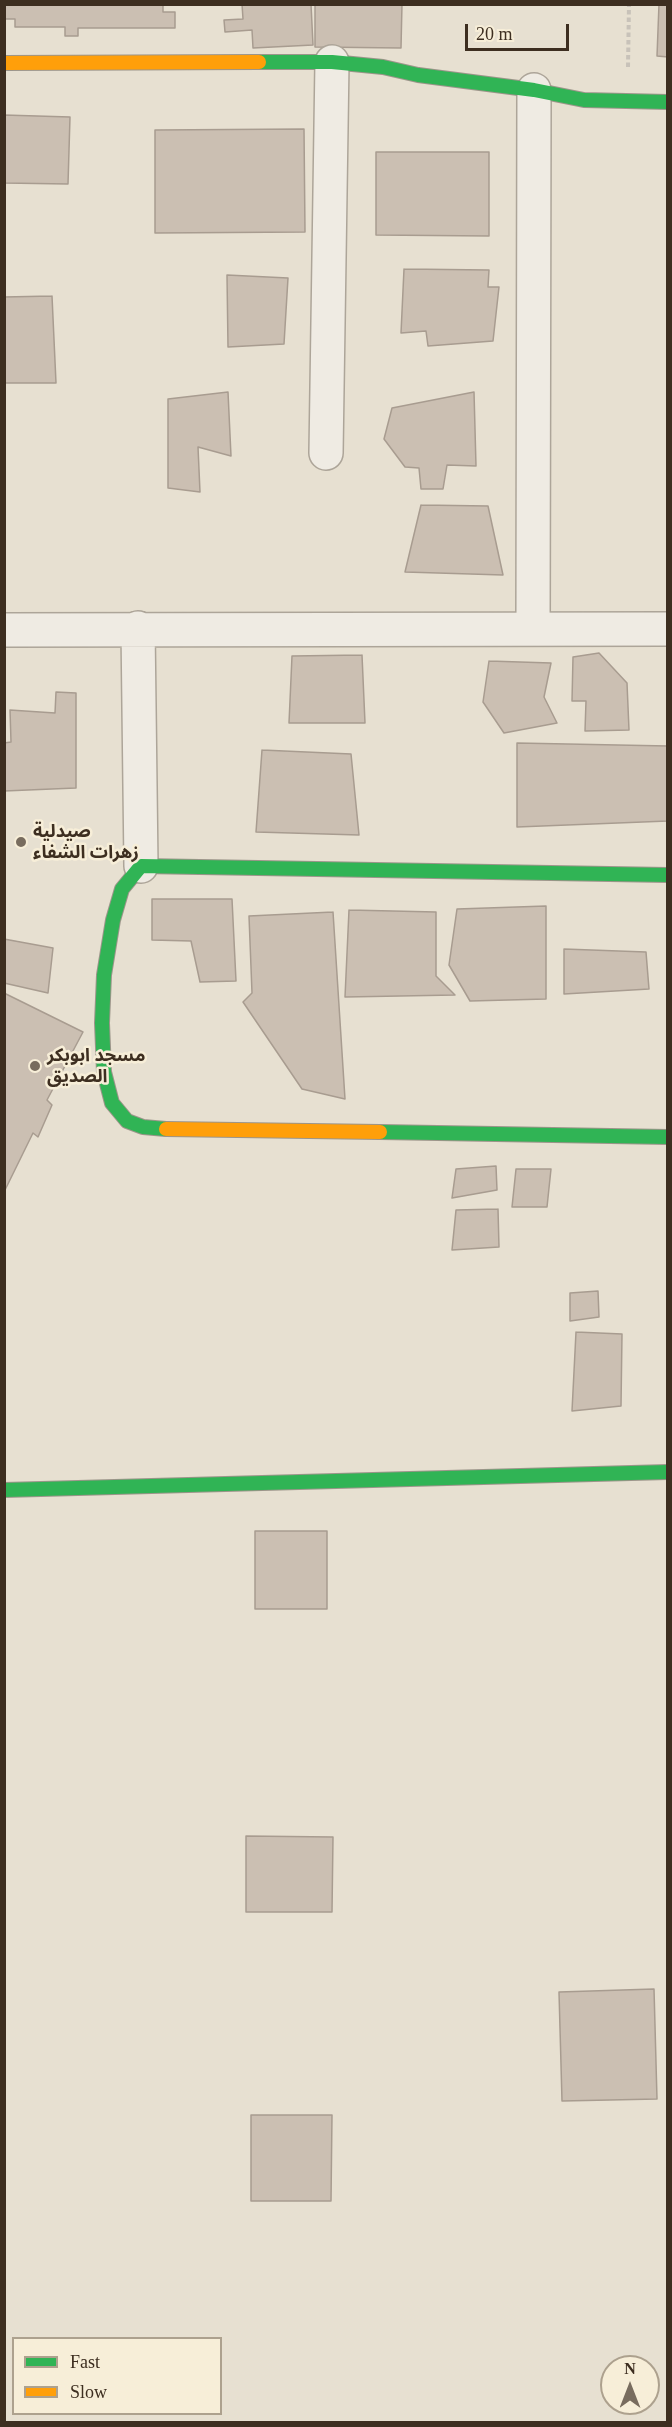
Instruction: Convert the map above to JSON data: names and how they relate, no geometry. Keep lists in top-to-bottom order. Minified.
{"places":["صيدلية زهرات الشفاء","مسجد ابوبكر الصديق"],"legend":["Fast","Slow"],"scale_bar":"20 m","north":"top"}
